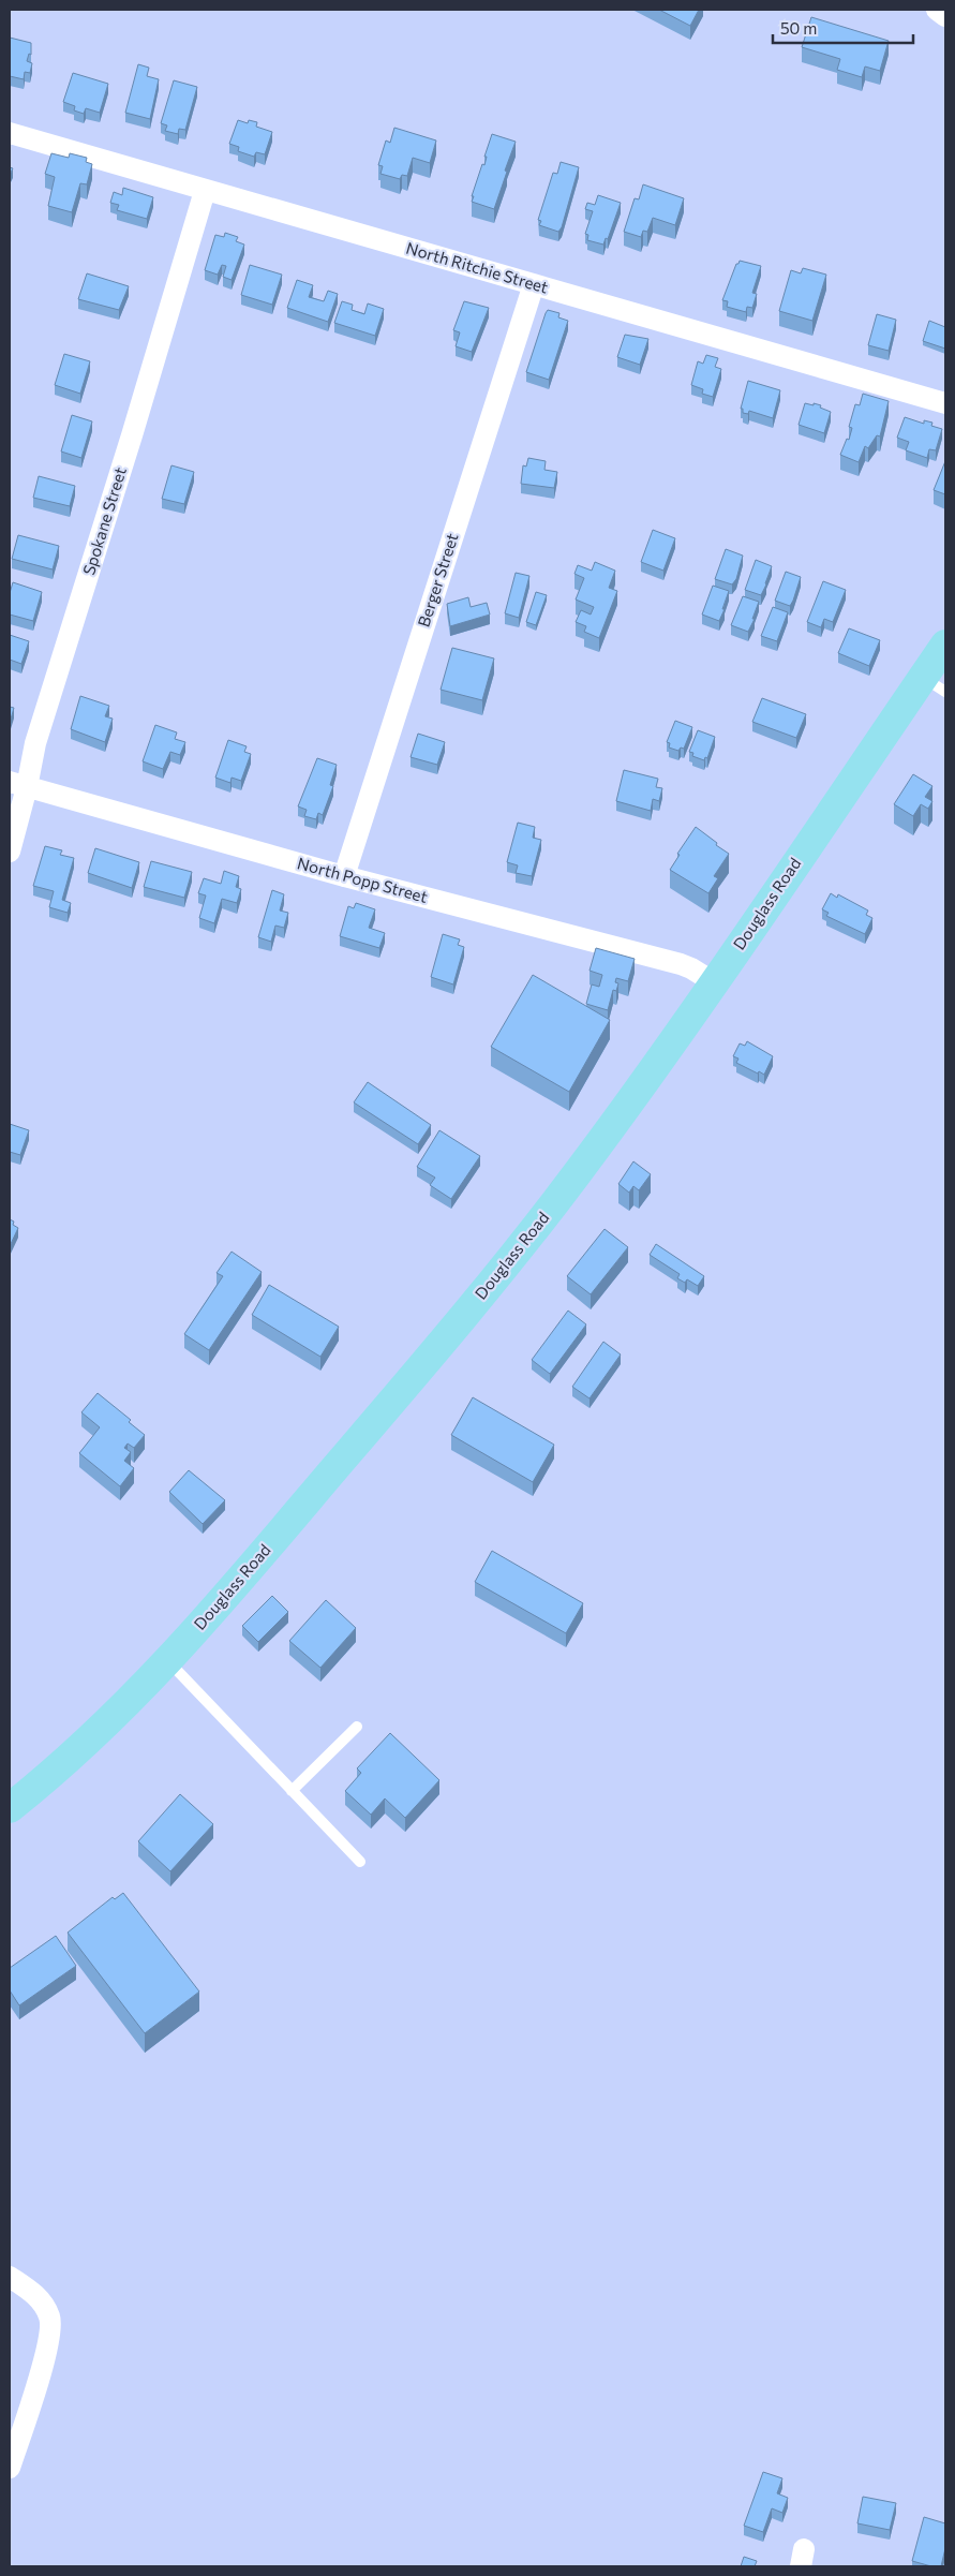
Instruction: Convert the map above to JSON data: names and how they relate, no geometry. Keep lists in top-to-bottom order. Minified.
{"streets":{"main road":["Douglass Road"],"street":["North Ritchie Street","Spokane Street","Berger Street","North Popp Street"]},"crossings":[["North Ritchie Street","Spokane Street"],["North Ritchie Street","Berger Street"],["Spokane Street","North Popp Street"],["Berger Street","North Popp Street"],["North Popp Street","Douglass Road"]],"scale_bar":"50 m"}
